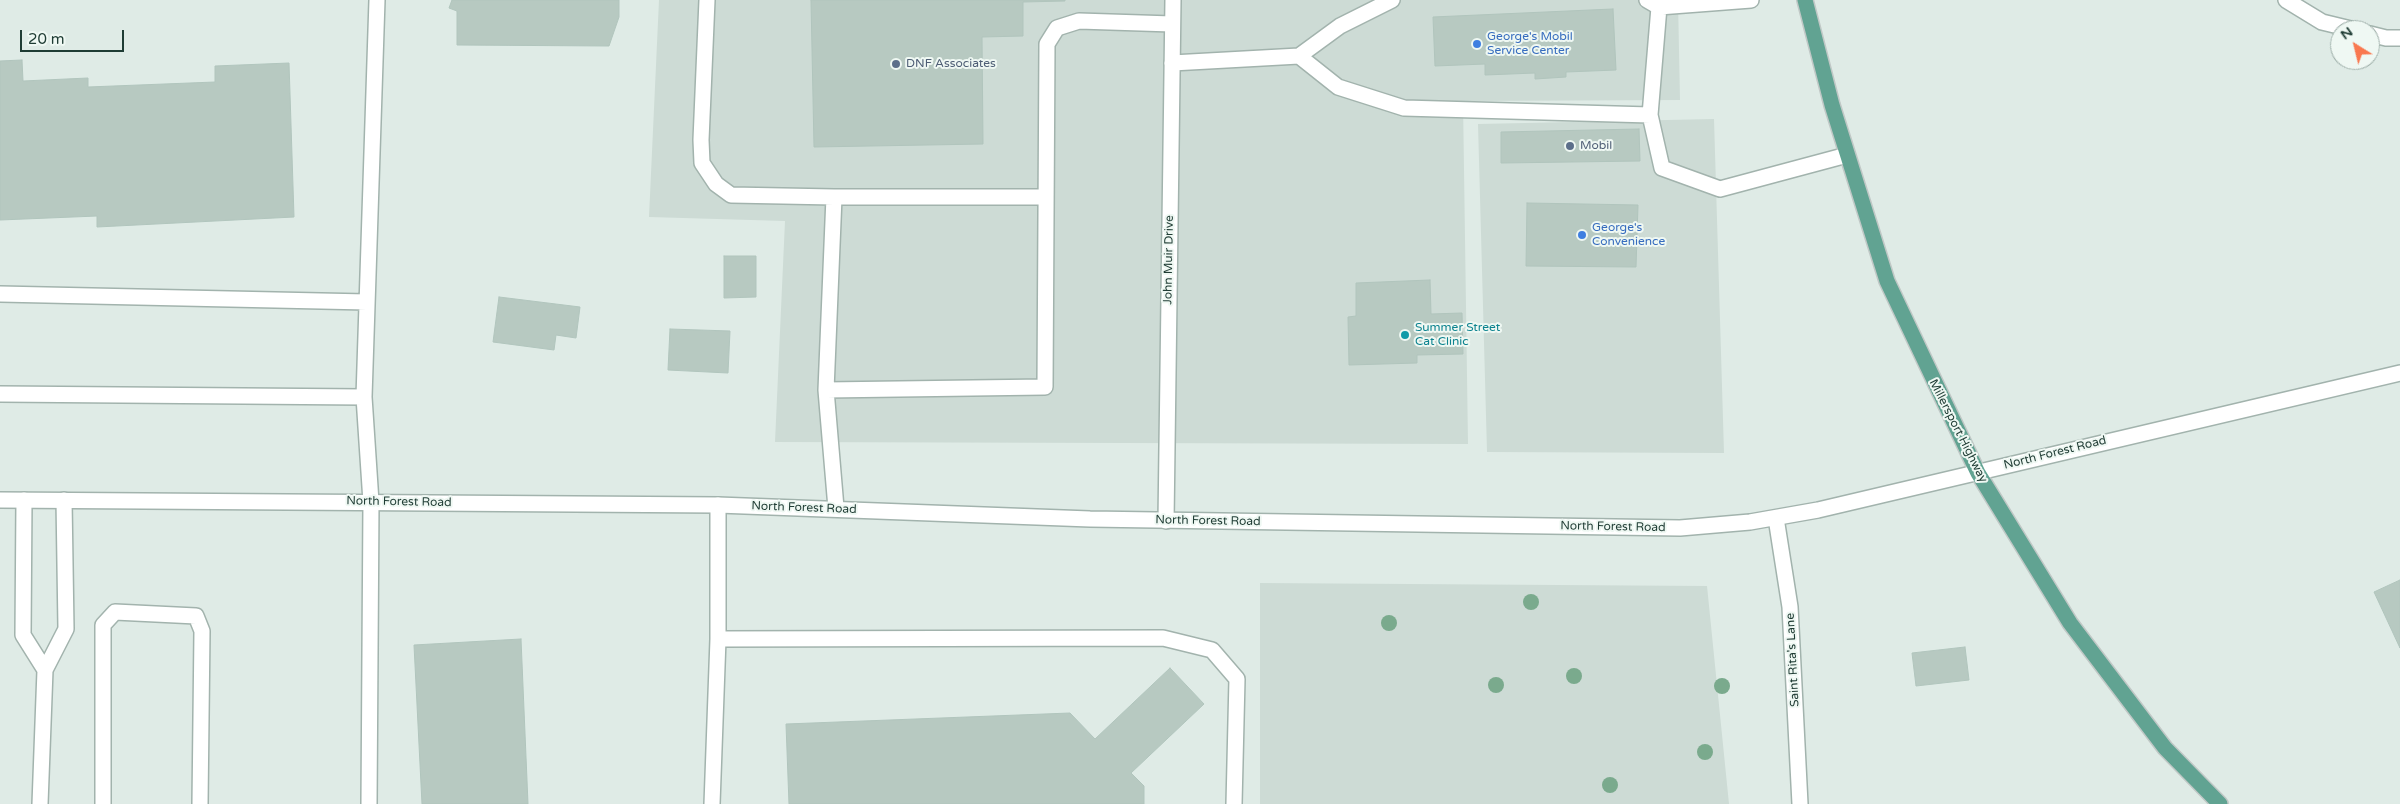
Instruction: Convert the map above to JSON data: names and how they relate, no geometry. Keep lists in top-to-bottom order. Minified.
{"streets":{"main road":["Millersport Highway"],"street":["John Muir Drive","North Forest Road","Saint Rita's Lane"]},"crossings":[["John Muir Drive","North Forest Road"],["Millersport Highway","North Forest Road"],["North Forest Road","Saint Rita's Lane"]],"places":["George's Mobil Service Center","DNF Associates","Mobil","George's Convenience","Summer Street Cat Clinic"],"scale_bar":"20 m","north":"top left"}
